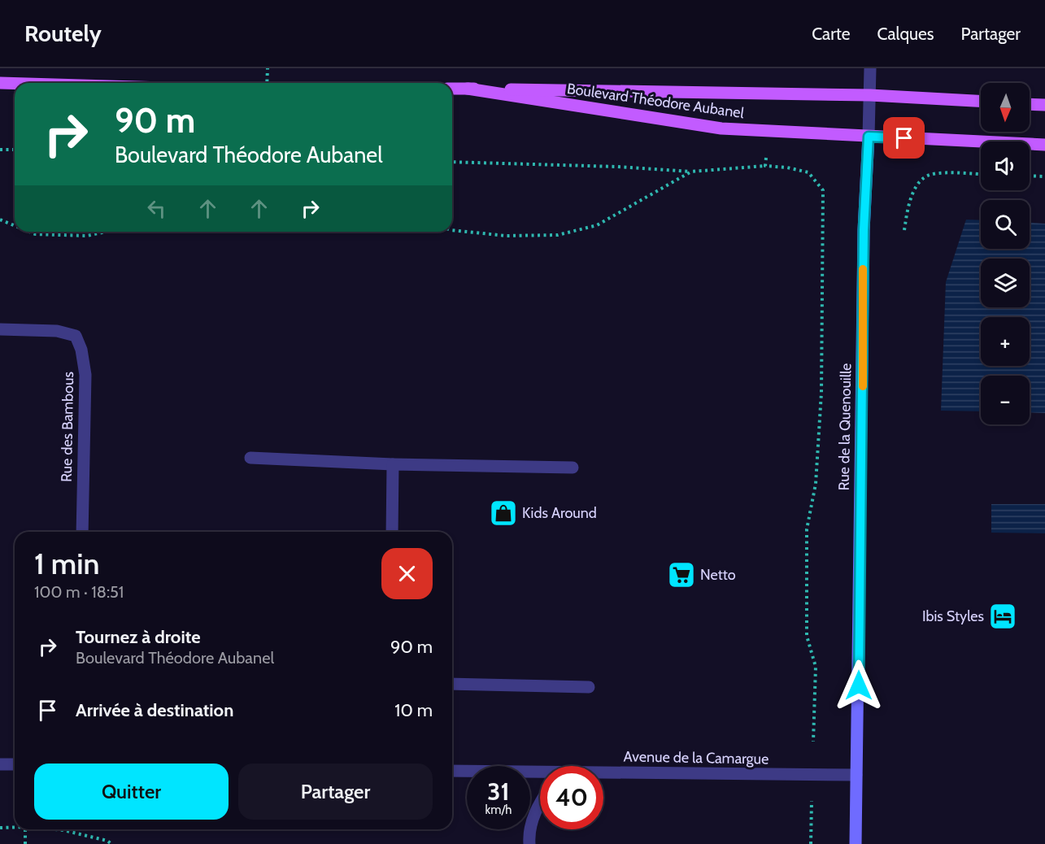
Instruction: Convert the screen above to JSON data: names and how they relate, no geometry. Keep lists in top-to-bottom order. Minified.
{"streets":{"main road":["Boulevard Théodore Aubanel"],"street":["Rue des Bambous","Rue de la Quenouille","Avenue de la Camargue"]},"crossings":[["Boulevard Théodore Aubanel","Rue de la Quenouille"],["Rue de la Quenouille","Avenue de la Camargue"]],"places":{"shop":["Kids Around"],"supermarket":["Netto"],"hotel":["Ibis Styles"]},"north":"bottom","page":{"header":"Routely","nav":["Carte","Calques","Partager"],"map_buttons":["+","−"],"turn":["90 m","Boulevard Théodore Aubanel"],"heading":["1 min","100 m · 18:51"],"list":[{"name":"Tournez à droite","note":"Boulevard Théodore Aubanel","value":"90 m"},{"name":"Arrivée à destination","value":"10 m"}],"buttons":["Quitter","Partager"],"speed":"31 km/h","limit":"40"}}
